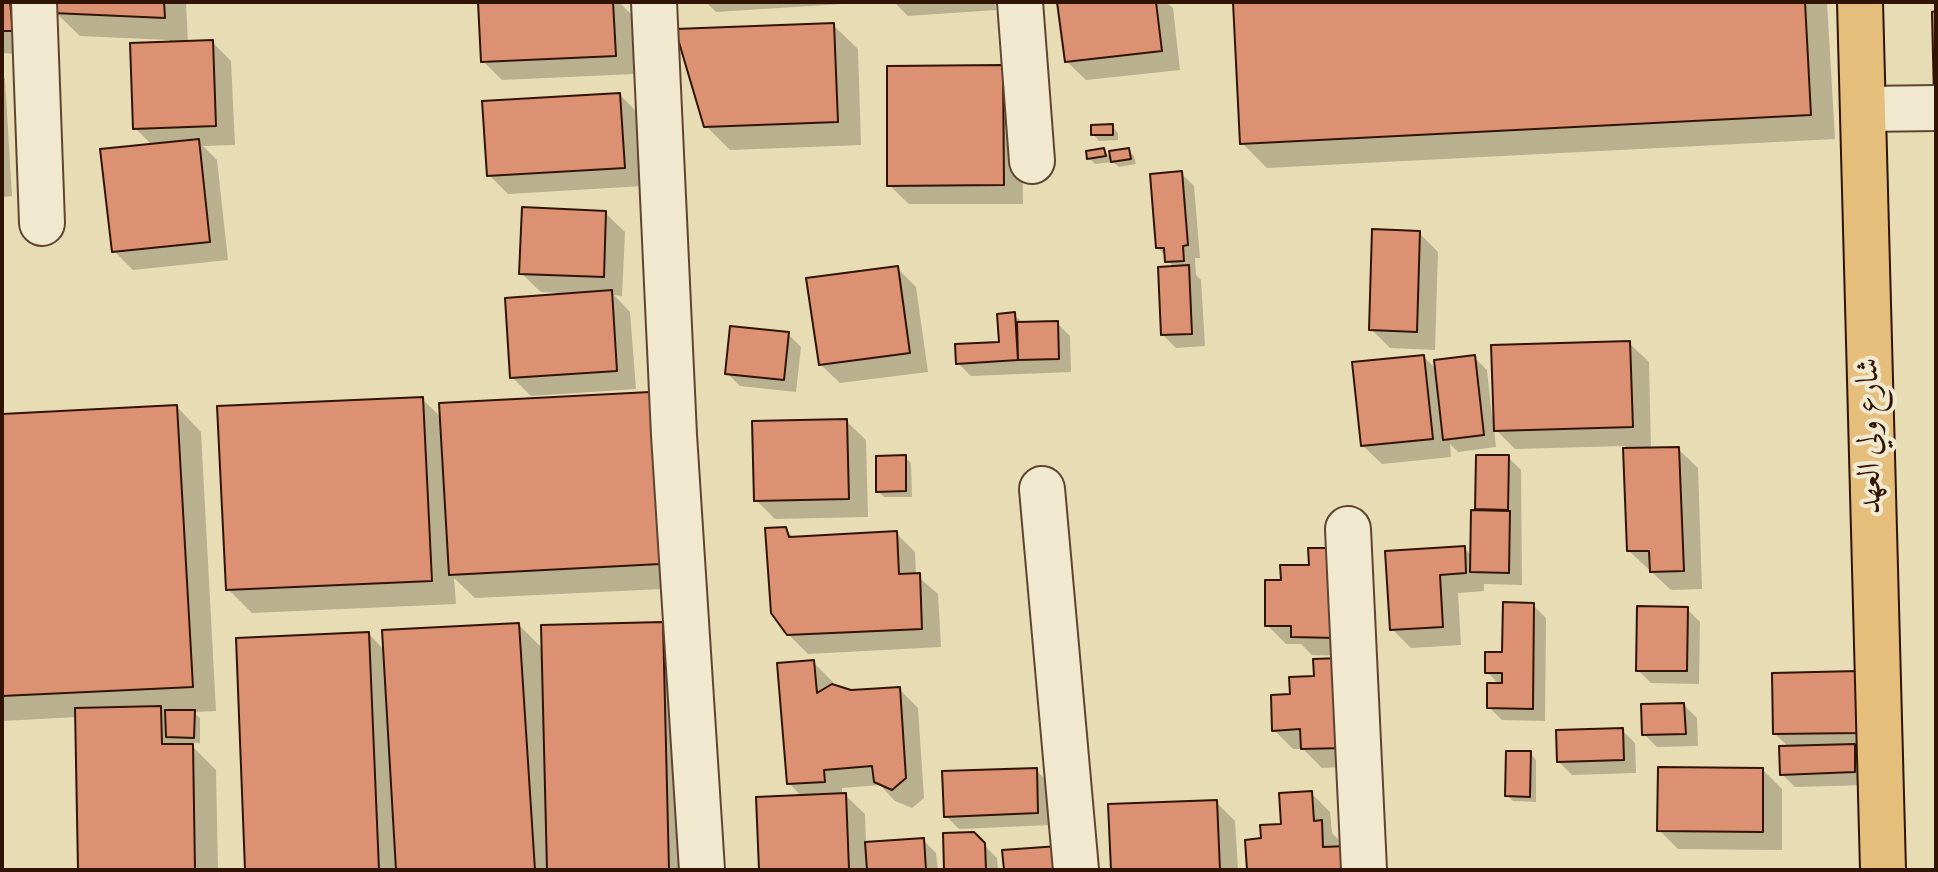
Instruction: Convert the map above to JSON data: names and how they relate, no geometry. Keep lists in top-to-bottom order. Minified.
{"streets":{"main road":["شارع ولي العهد"]}}
